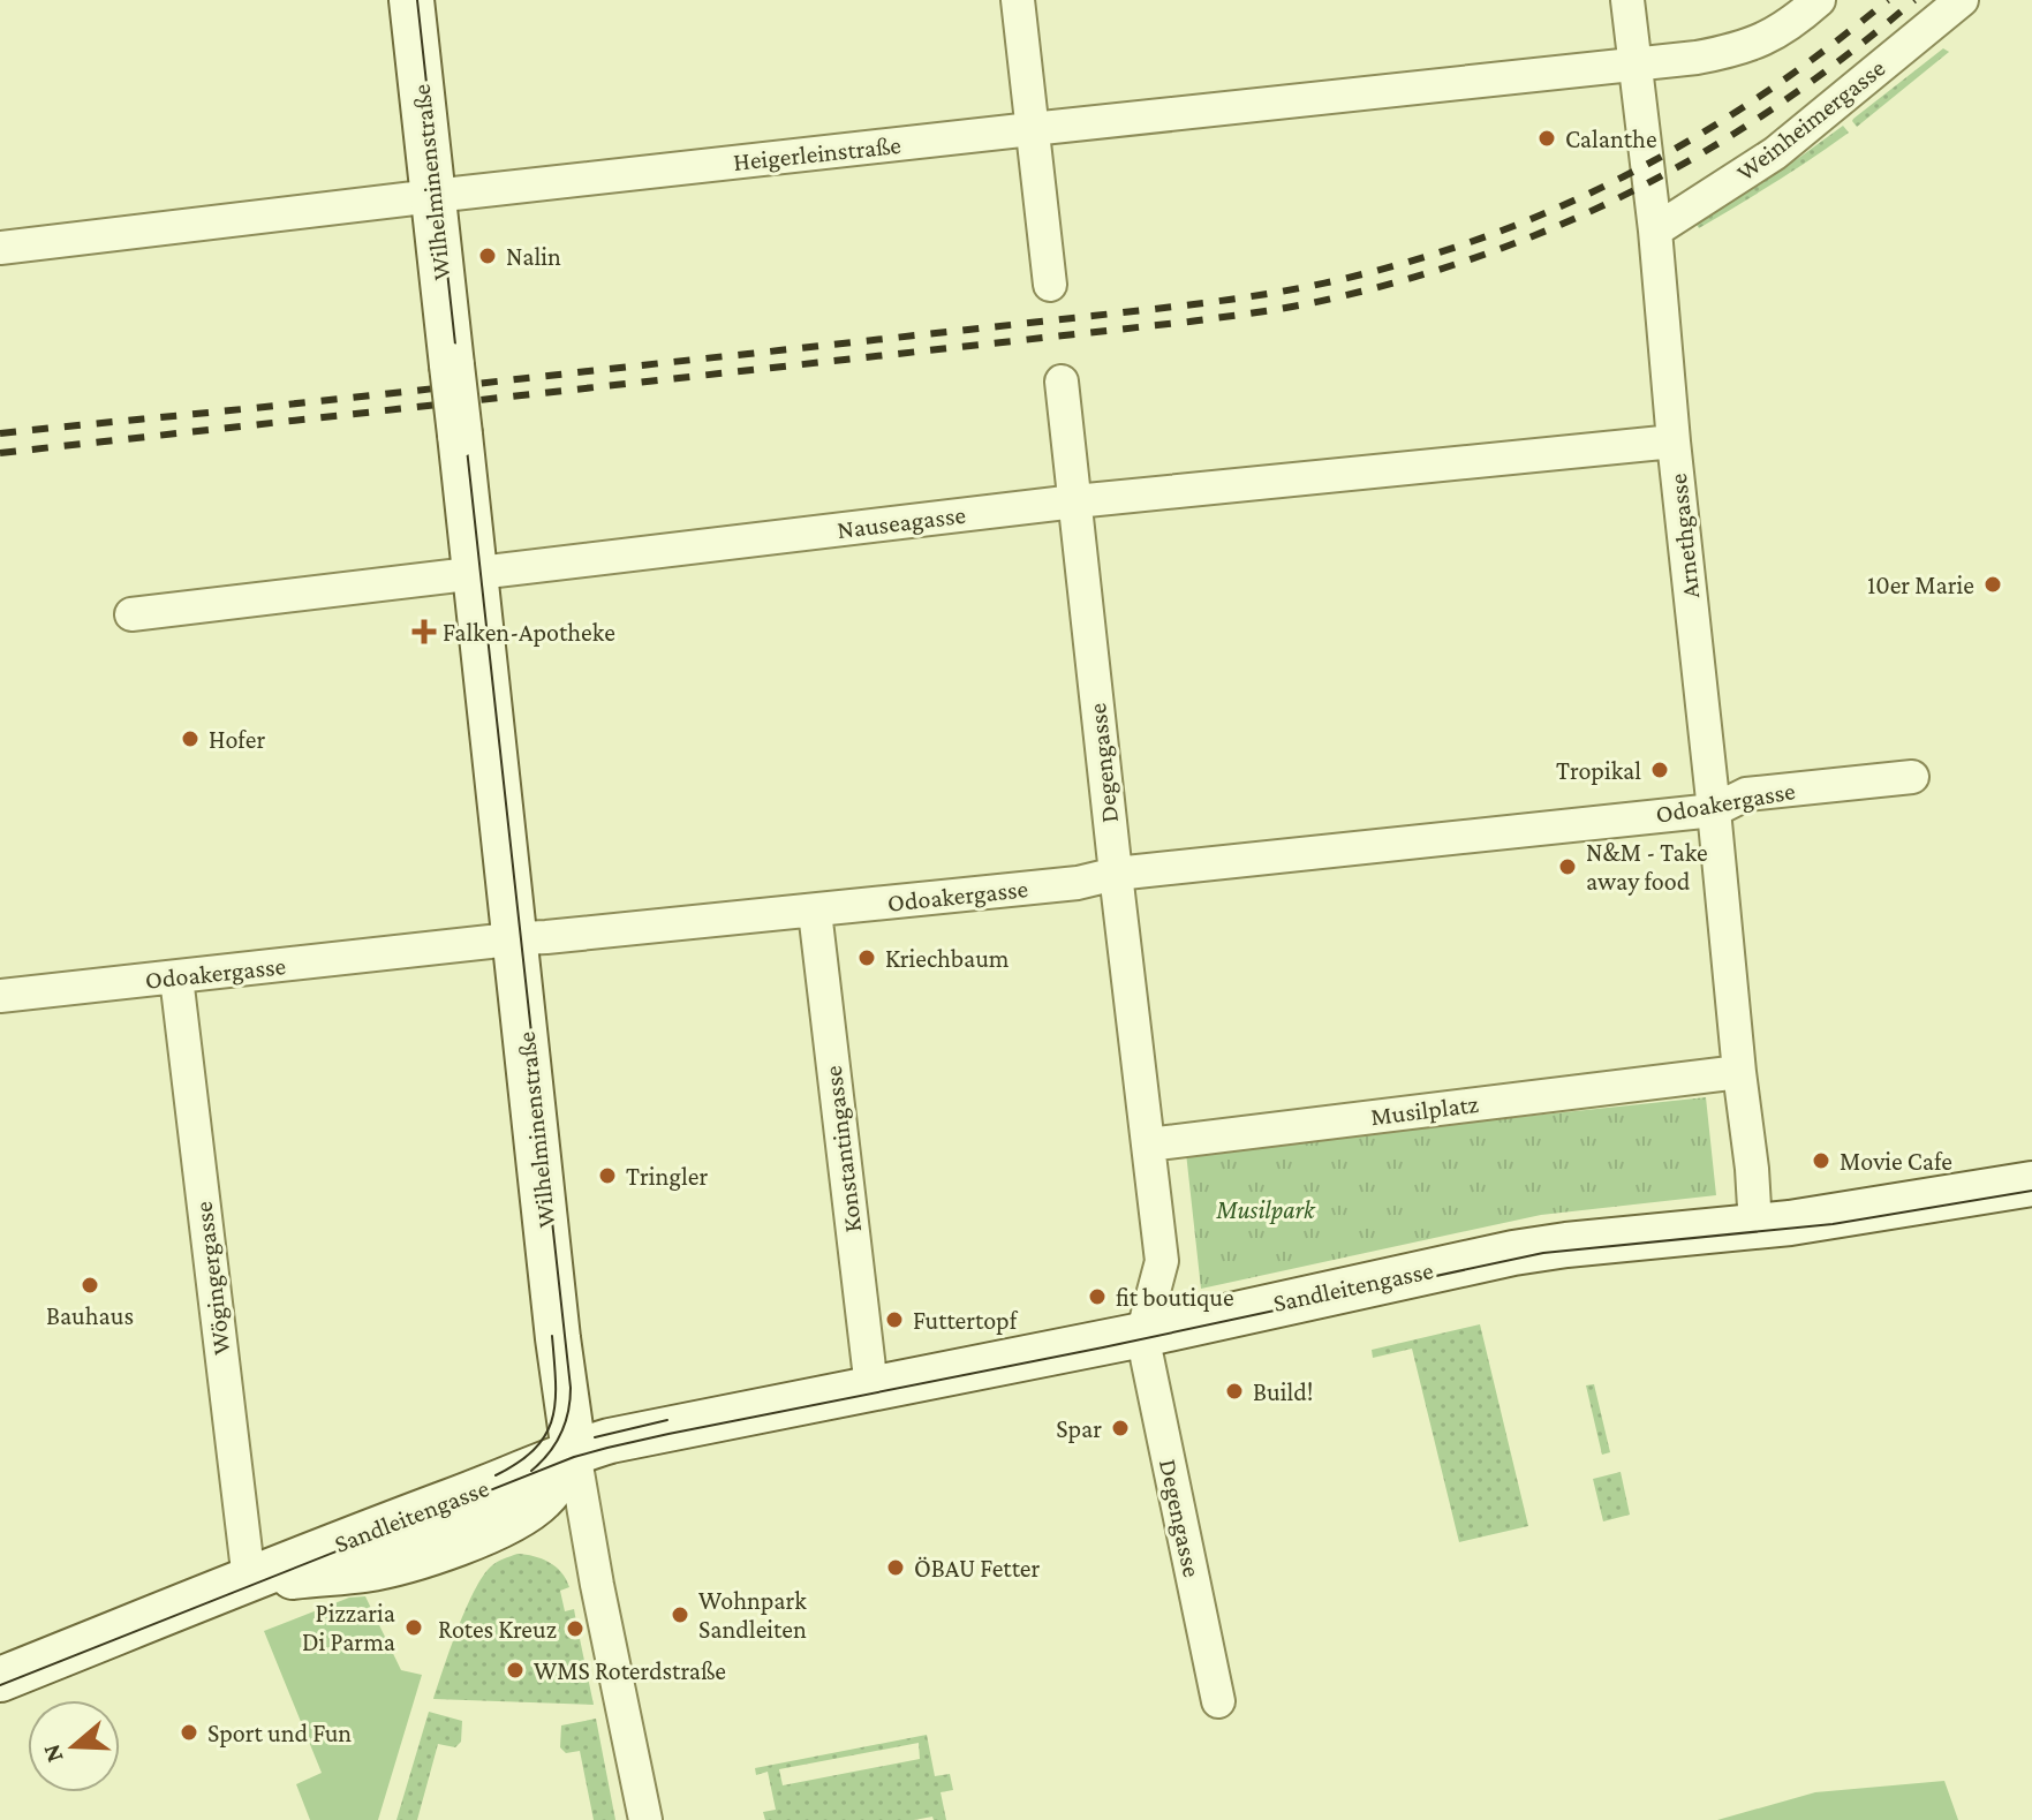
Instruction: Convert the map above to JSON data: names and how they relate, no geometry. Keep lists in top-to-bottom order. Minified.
{"streets":{"main road":["Wilhelminenstraße","Sandleitengasse"],"street":["Weinheimergasse","Heigerleinstraße","Nauseagasse","Arnethgasse","Degengasse","Odoakergasse","Musilplatz","Konstantingasse","Wögingergasse"]},"crossings":[["Weinheimergasse","Arnethgasse"],["Heigerleinstraße","Wilhelminenstraße"],["Heigerleinstraße","Arnethgasse"],["Wilhelminenstraße","Nauseagasse"],["Wilhelminenstraße","Odoakergasse"],["Wilhelminenstraße","Sandleitengasse"],["Nauseagasse","Arnethgasse"],["Nauseagasse","Degengasse"],["Arnethgasse","Odoakergasse"],["Arnethgasse","Musilplatz"],["Degengasse","Odoakergasse"],["Degengasse","Musilplatz"],["Degengasse","Sandleitengasse"],["Odoakergasse","Konstantingasse"],["Odoakergasse","Wögingergasse"],["Konstantingasse","Sandleitengasse"],["Wögingergasse","Sandleitengasse"]],"parks":["Musilpark"],"places":{"other":["Calanthe","Nalin","10er Marie","Hofer","Tropikal","N&M - Take away food","Kriechbaum","Movie Cafe","Tringler","Bauhaus","fit boutique","Futtertopf","Build!","Spar","ÖBAU Fetter","Wohnpark Sandleiten","Pizzaria Di Parma","Rotes Kreuz","WMS Roterdstraße","Sport und Fun"],"health":["Falken-Apotheke"]},"north":"left"}
